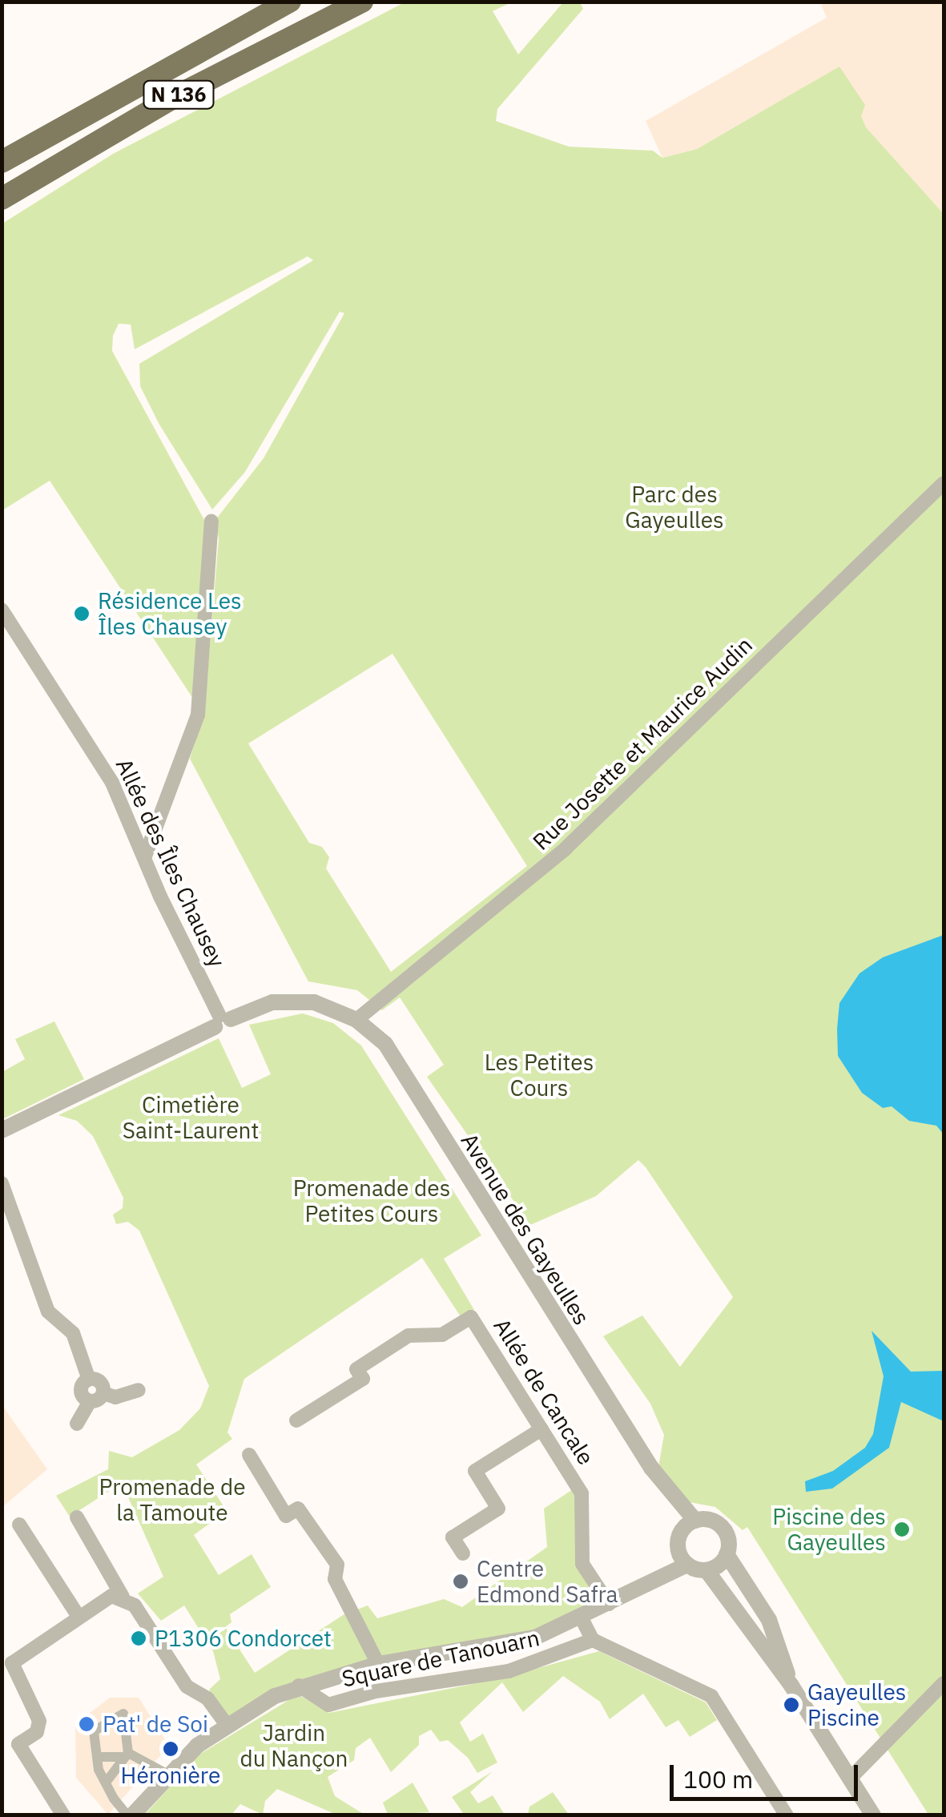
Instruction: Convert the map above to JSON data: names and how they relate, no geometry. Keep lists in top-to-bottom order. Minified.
{"streets":{"highway":["N 136"],"street":["Rue Josette et Maurice Audin","Allée des Îles Chausey","Avenue des Gayeulles","Allée de Cancale","Square de Tanouarn"]},"crossings":[["Rue Josette et Maurice Audin","Avenue des Gayeulles"]],"parks":["Parc des Gayeulles","Les Petites Cours","Cimetière Saint-Laurent","Promenade des Petites Cours","Promenade de la Tamoute","Jardin du Nançon"],"places":["Résidence Les Îles Chausey","Piscine des Gayeulles","Centre Edmond Safra","P1306 Condorcet","Gayeulles Piscine","Pat' de Soi","Héronière"],"scale_bar":"100 m"}
